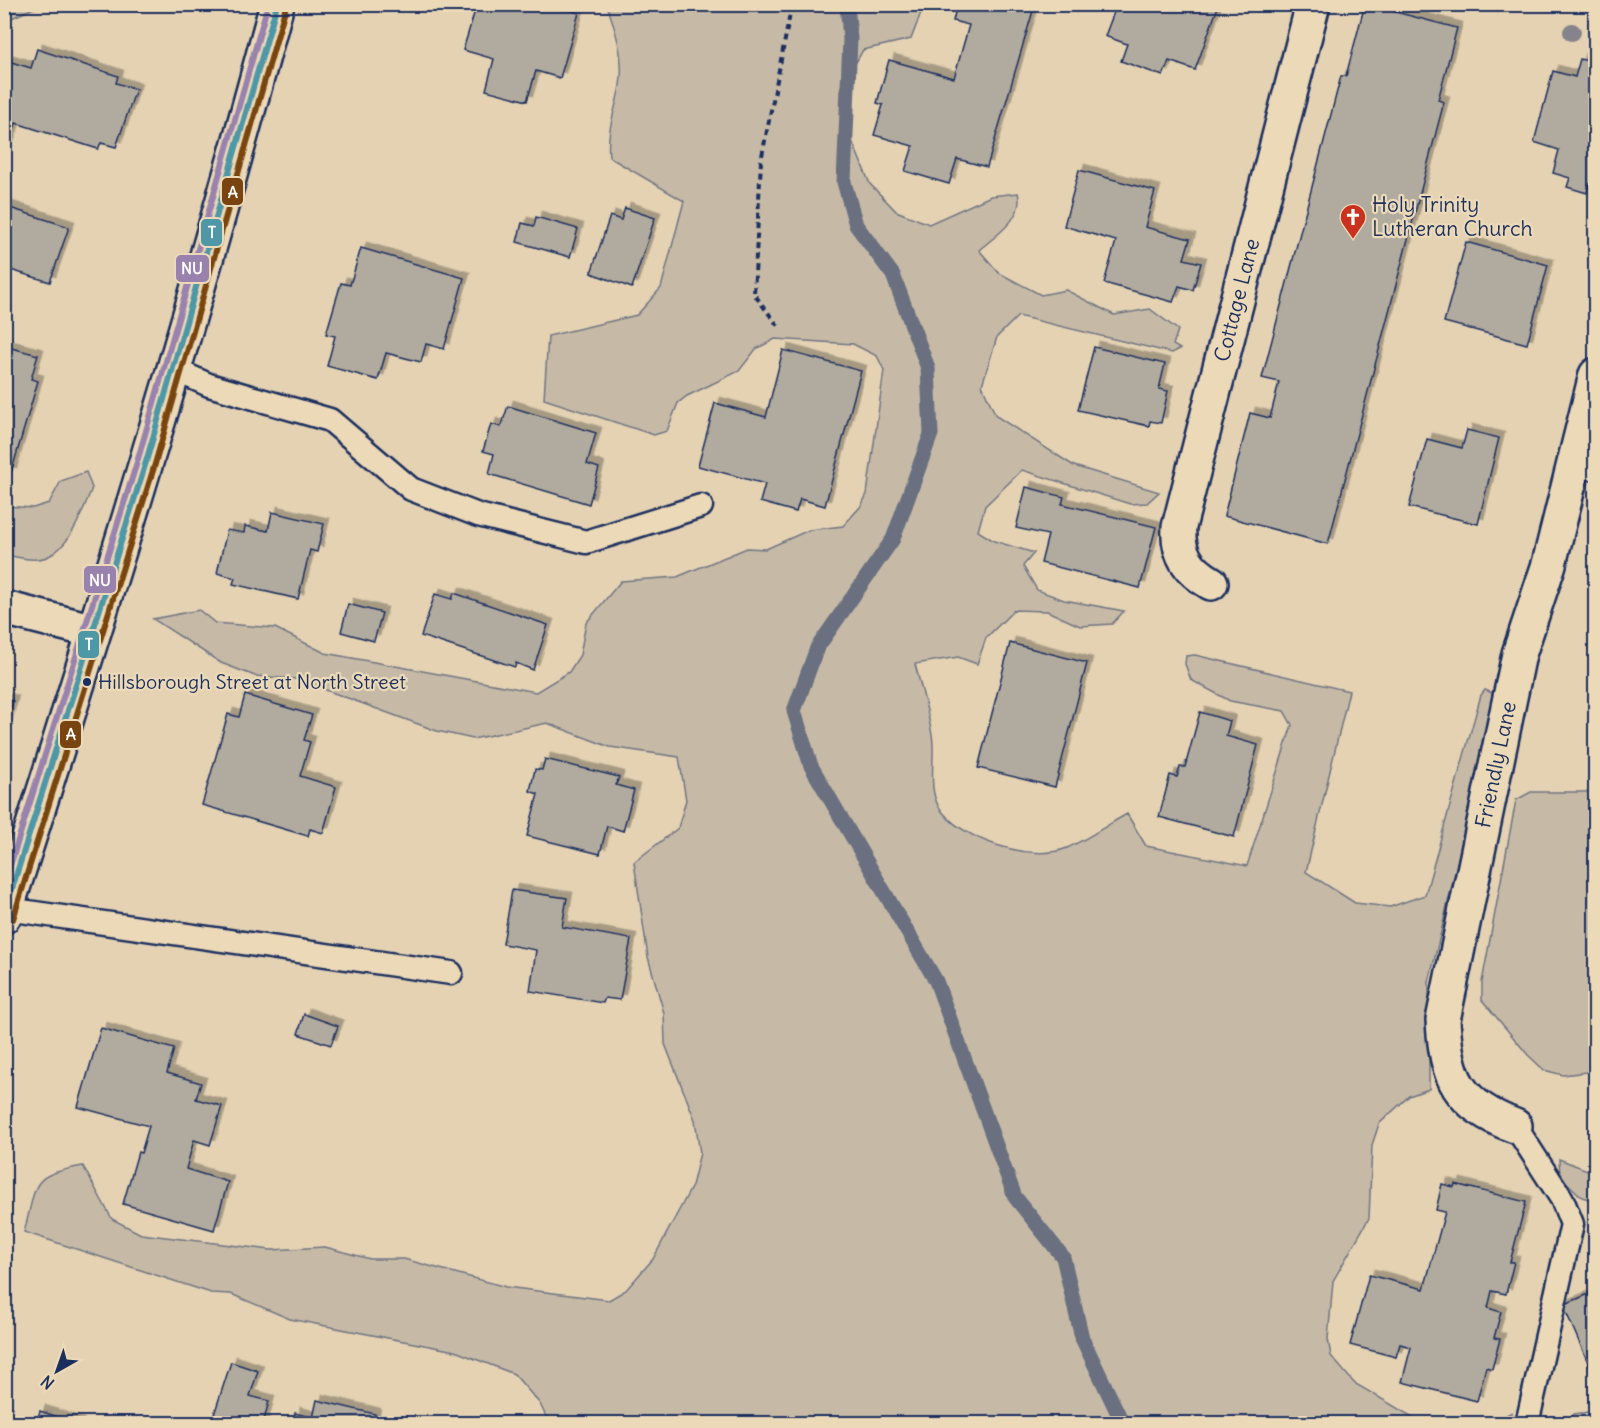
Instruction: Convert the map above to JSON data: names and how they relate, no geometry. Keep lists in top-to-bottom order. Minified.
{"streets":{"street":["Cottage Lane","Friendly Lane"]},"places":{"church":["Holy Trinity Lutheran Church"],"other":["Hillsborough Street at North Street"]},"lines":["transit line T","transit line NU","transit line A"],"north":"bottom left"}
